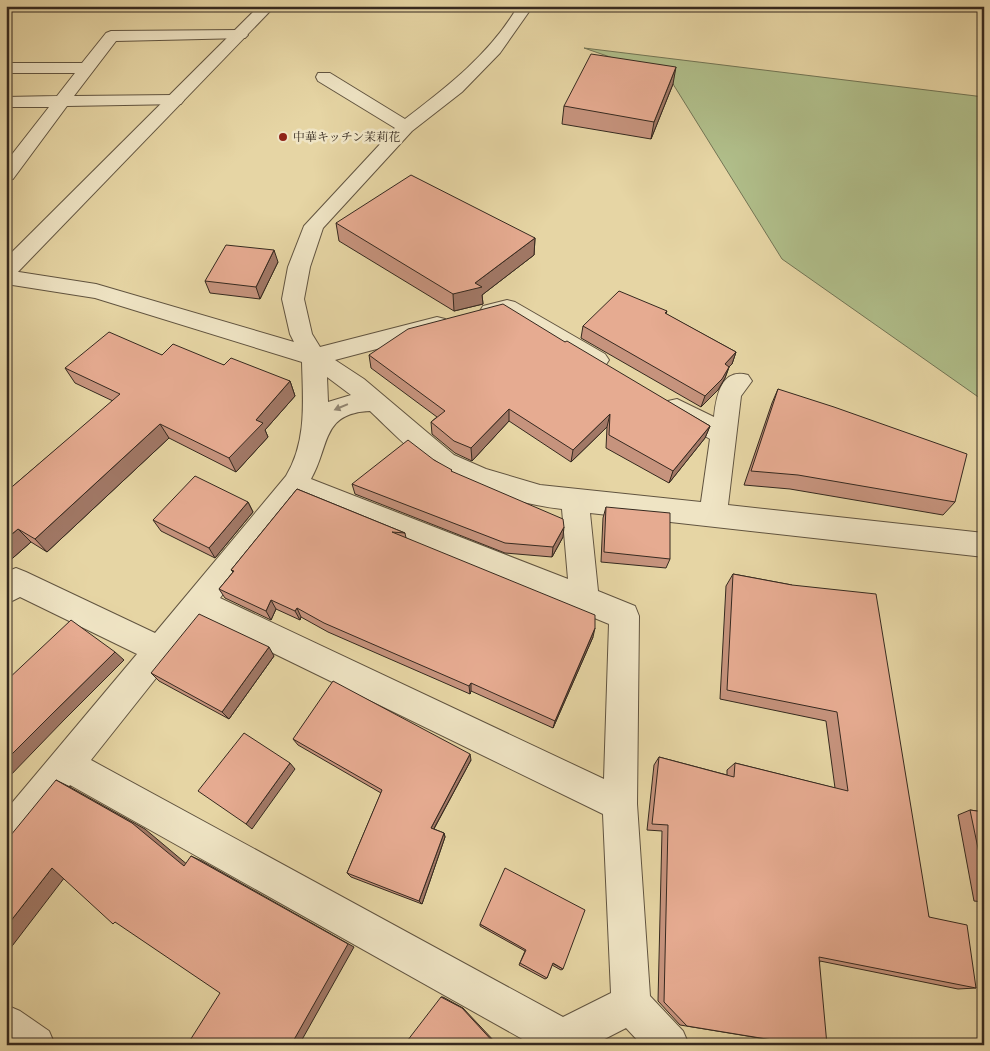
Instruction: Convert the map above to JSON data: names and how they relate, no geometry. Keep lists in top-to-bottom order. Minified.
{"places":["中華キッチン茉莉花"]}
